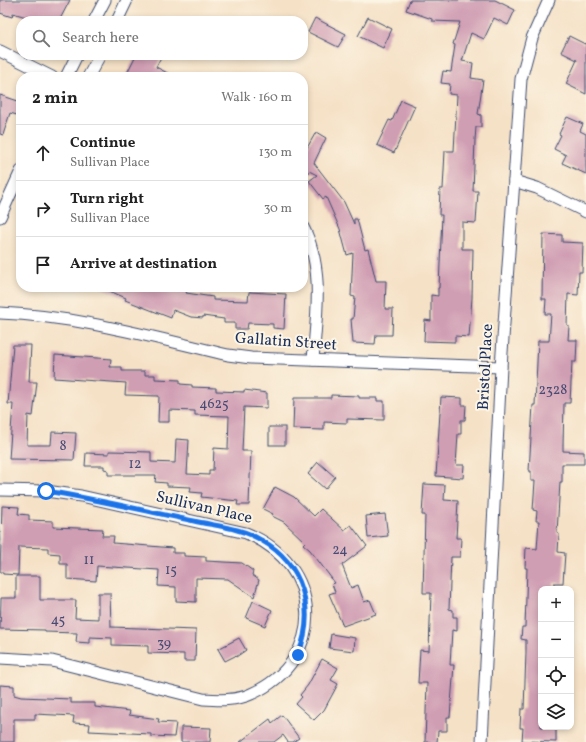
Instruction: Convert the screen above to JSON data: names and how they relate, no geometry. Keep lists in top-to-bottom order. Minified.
{"streets":{"street":["Gallatin Street","Bristol Place","Sullivan Place"]},"crossings":[["Gallatin Street","Bristol Place"]],"house_numbers":["2328","4625","8","12","24","11","15","45","39"],"page":{"search":"Search here","heading":["2 min","Walk · 160 m"],"list":[["Continue","Sullivan Place","130 m"],["Turn right","Sullivan Place","30 m"],"Arrive at destination"],"map_buttons":["+","−"]}}
